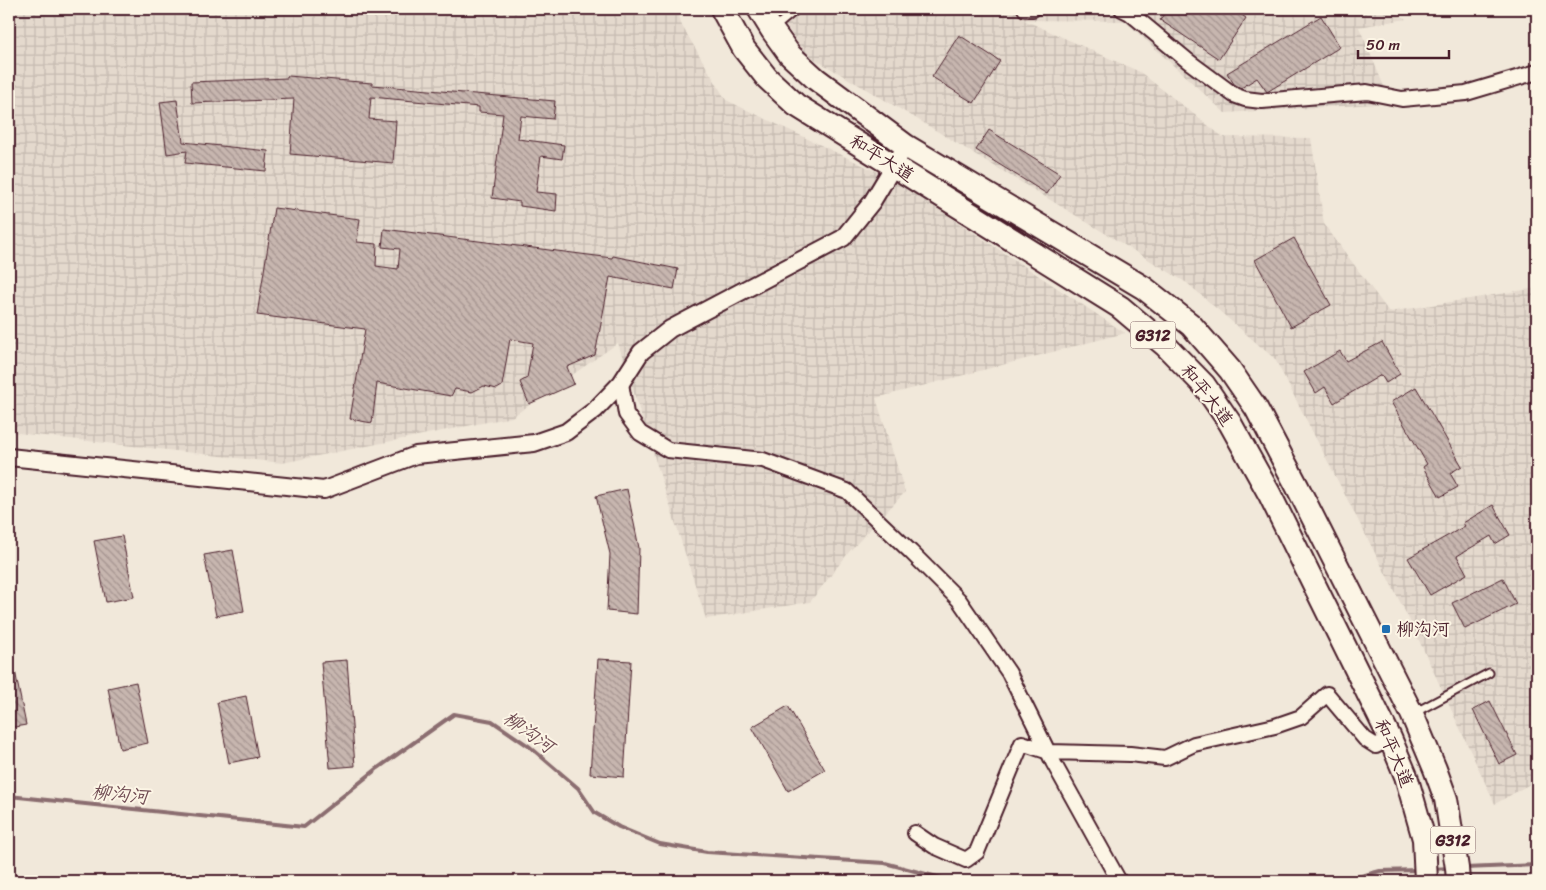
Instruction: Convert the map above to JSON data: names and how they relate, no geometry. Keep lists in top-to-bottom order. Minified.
{"streets":{"highway":["和平大道","G312"]},"water":["柳沟河"],"places":{"transit":["柳沟河"]},"scale_bar":"50 m"}
